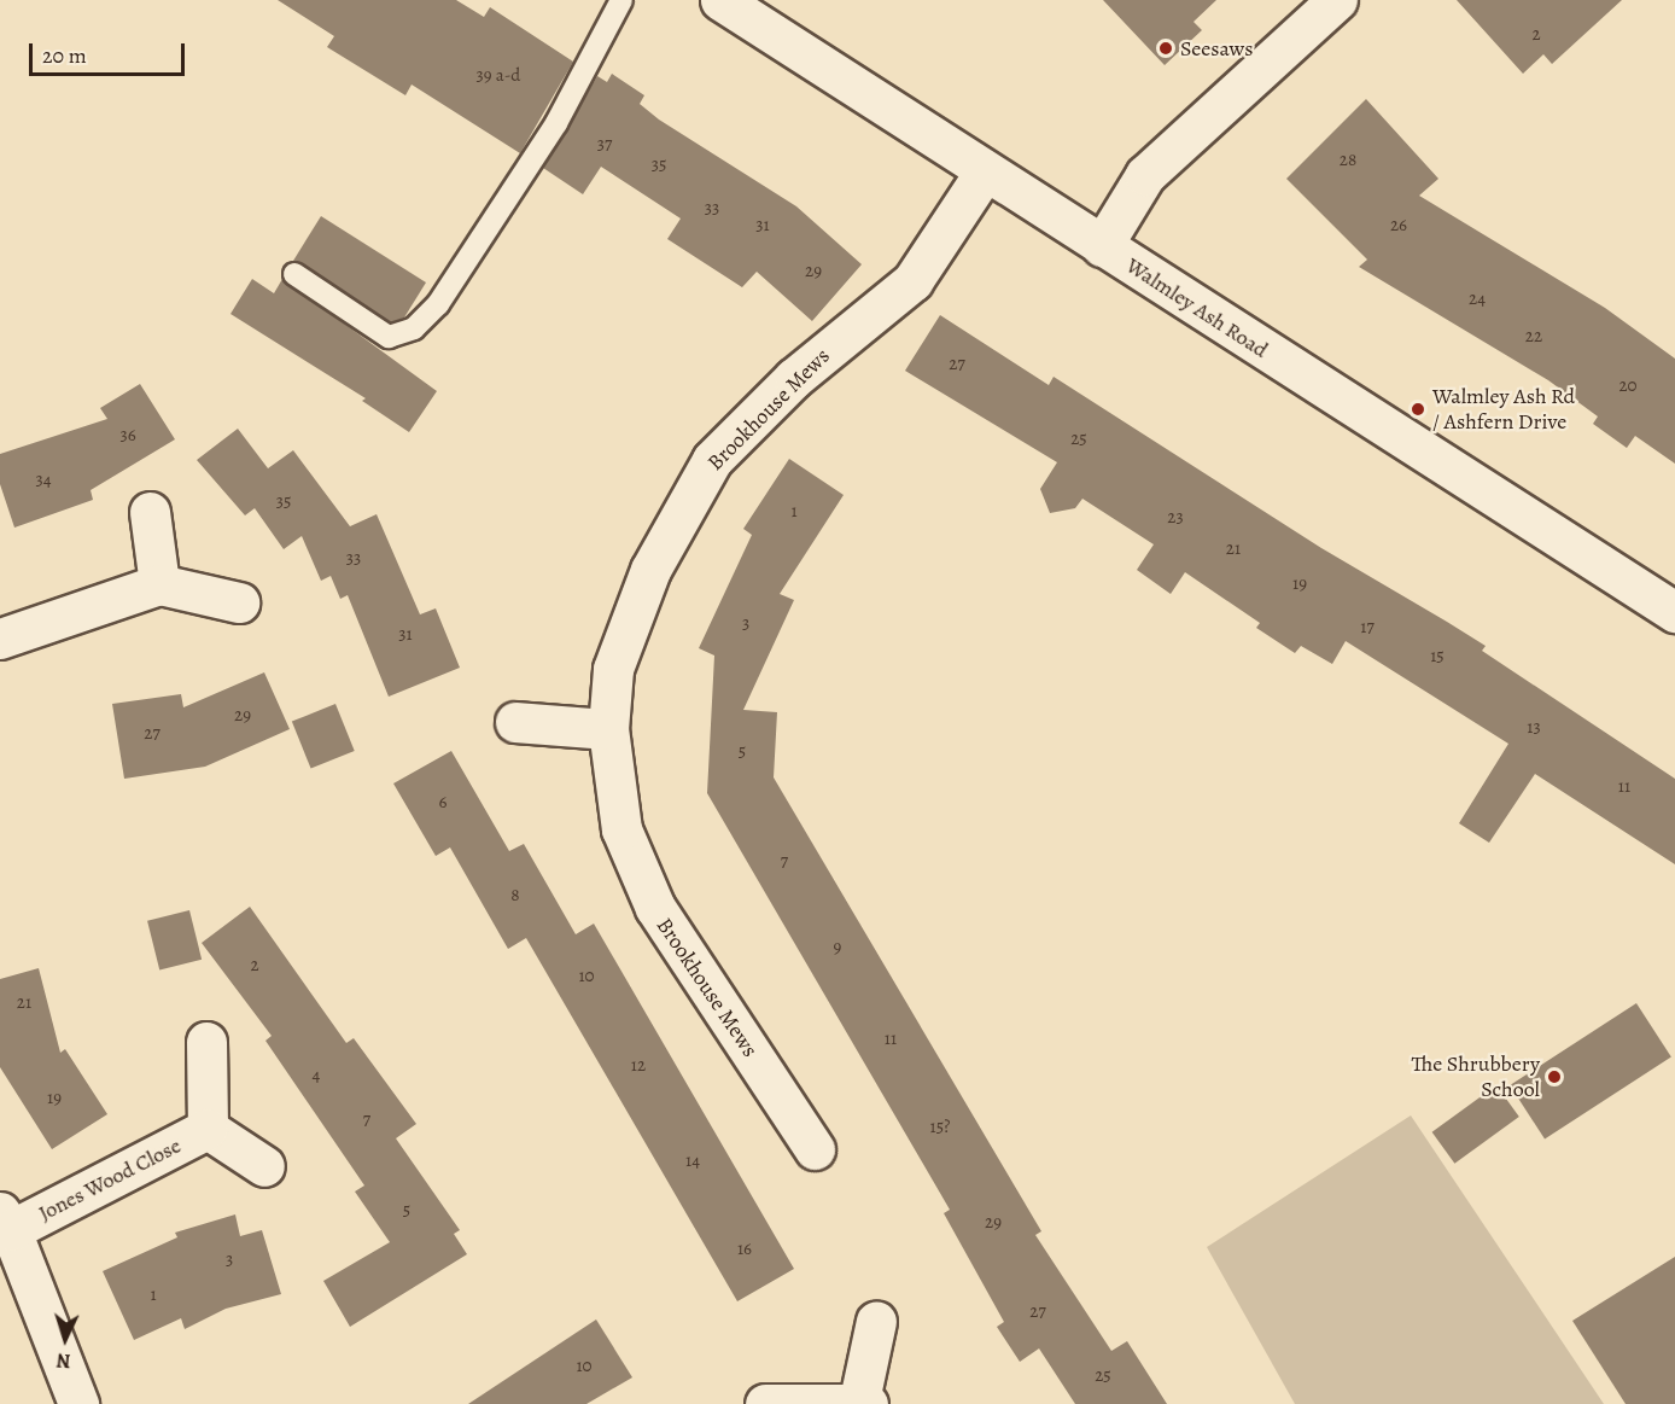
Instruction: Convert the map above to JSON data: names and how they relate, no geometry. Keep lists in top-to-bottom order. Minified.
{"streets":{"street":["Walmley Ash Road","Brookhouse Mews","Jones Wood Close"]},"crossings":[["Walmley Ash Road","Brookhouse Mews"]],"places":["Seesaws","Walmley Ash Rd / Ashfern Drive","The Shrubbery School"],"house_numbers":["2","39 a-d","37","28","35","33","31","26","29","24","22","27","20","36","25","34","35","1","23","21","33","19","3","17","31","15","29","13","27","5","11","6","7","8","9","2","10","21","11","12","4","19","7","15?","14","5","29","16","3","1","27","10","25"],"scale_bar":"20 m","north":"bottom"}
